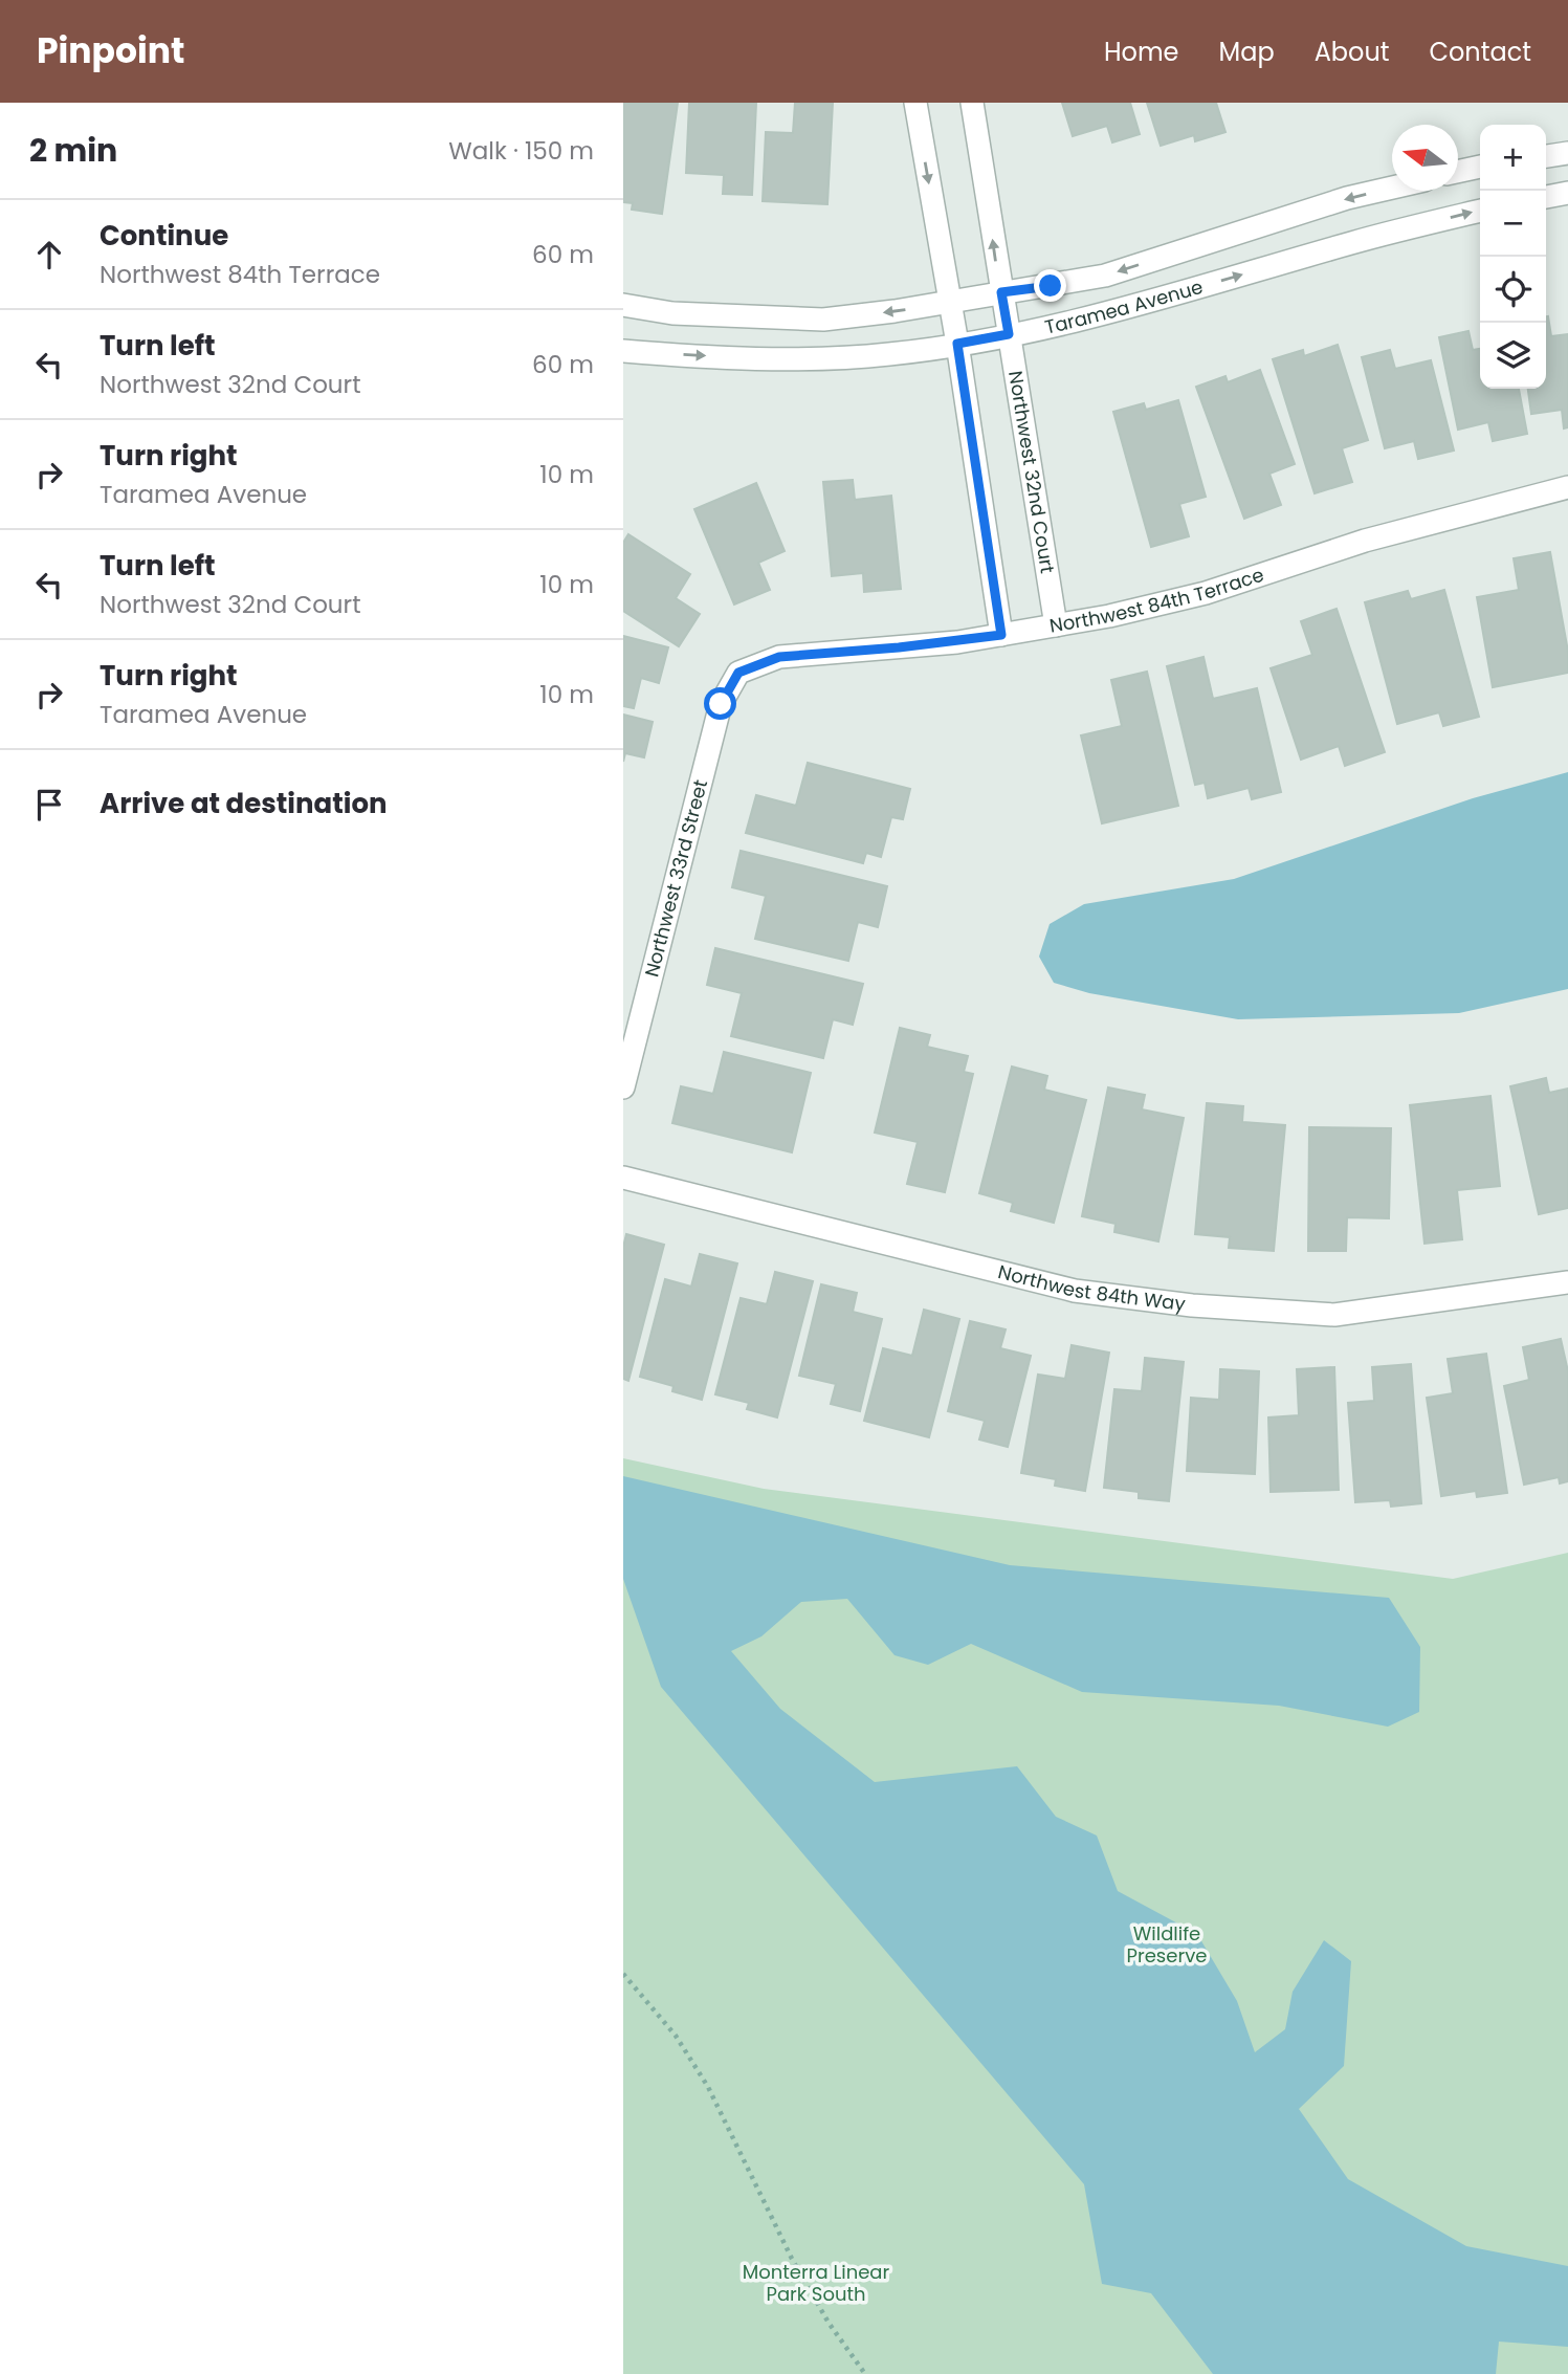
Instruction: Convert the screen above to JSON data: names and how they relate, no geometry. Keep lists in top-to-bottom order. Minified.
{"streets":{"street":["Taramea Avenue","Northwest 32nd Court","Northwest 84th Terrace","Northwest 33rd Street","Northwest 84th Way"]},"crossings":[["Taramea Avenue","Northwest 32nd Court"],["Northwest 32nd Court","Northwest 84th Terrace"],["Northwest 84th Terrace","Northwest 33rd Street"]],"parks":["Wildlife Preserve","Monterra Linear Park South"],"north":"left","page":{"header":"Pinpoint","nav":["Home","Map","About","Contact"],"heading":["2 min","Walk · 150 m"],"map_buttons":["+","−"],"list":[["Continue","Northwest 84th Terrace","60 m"],["Turn left","Northwest 32nd Court","60 m"],["Turn right","Taramea Avenue","10 m"],["Turn left","Northwest 32nd Court","10 m"],["Turn right","Taramea Avenue","10 m"],"Arrive at destination"]}}
